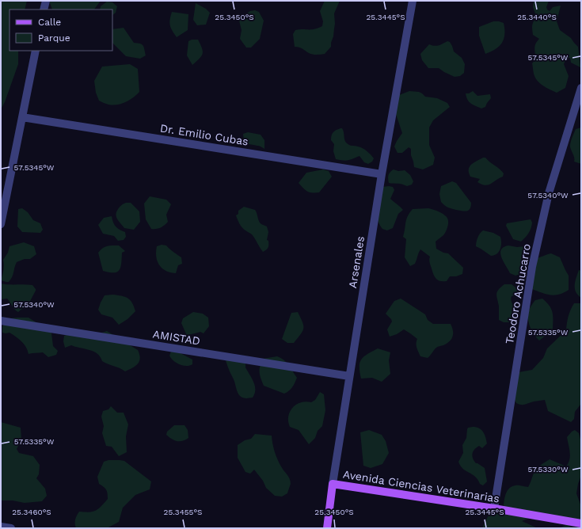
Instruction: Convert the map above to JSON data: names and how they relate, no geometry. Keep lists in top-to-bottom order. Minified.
{"streets":{"main road":["Arsenales","Avenida Ciencias Veterinarias"],"street":["Dr. Emilio Cubas","Teodoro Achucarro","AMISTAD"]},"crossings":[["Dr. Emilio Cubas","Arsenales"],["Arsenales","AMISTAD"],["Arsenales","Avenida Ciencias Veterinarias"],["Teodoro Achucarro","Avenida Ciencias Veterinarias"]],"legend":["Calle","Parque"],"coordinates":["25.3450°S","25.3445°S","25.3440°S","57.5345°W","57.5340°W","57.5335°W","57.5330°W","25.3460°S","25.3455°S"]}
